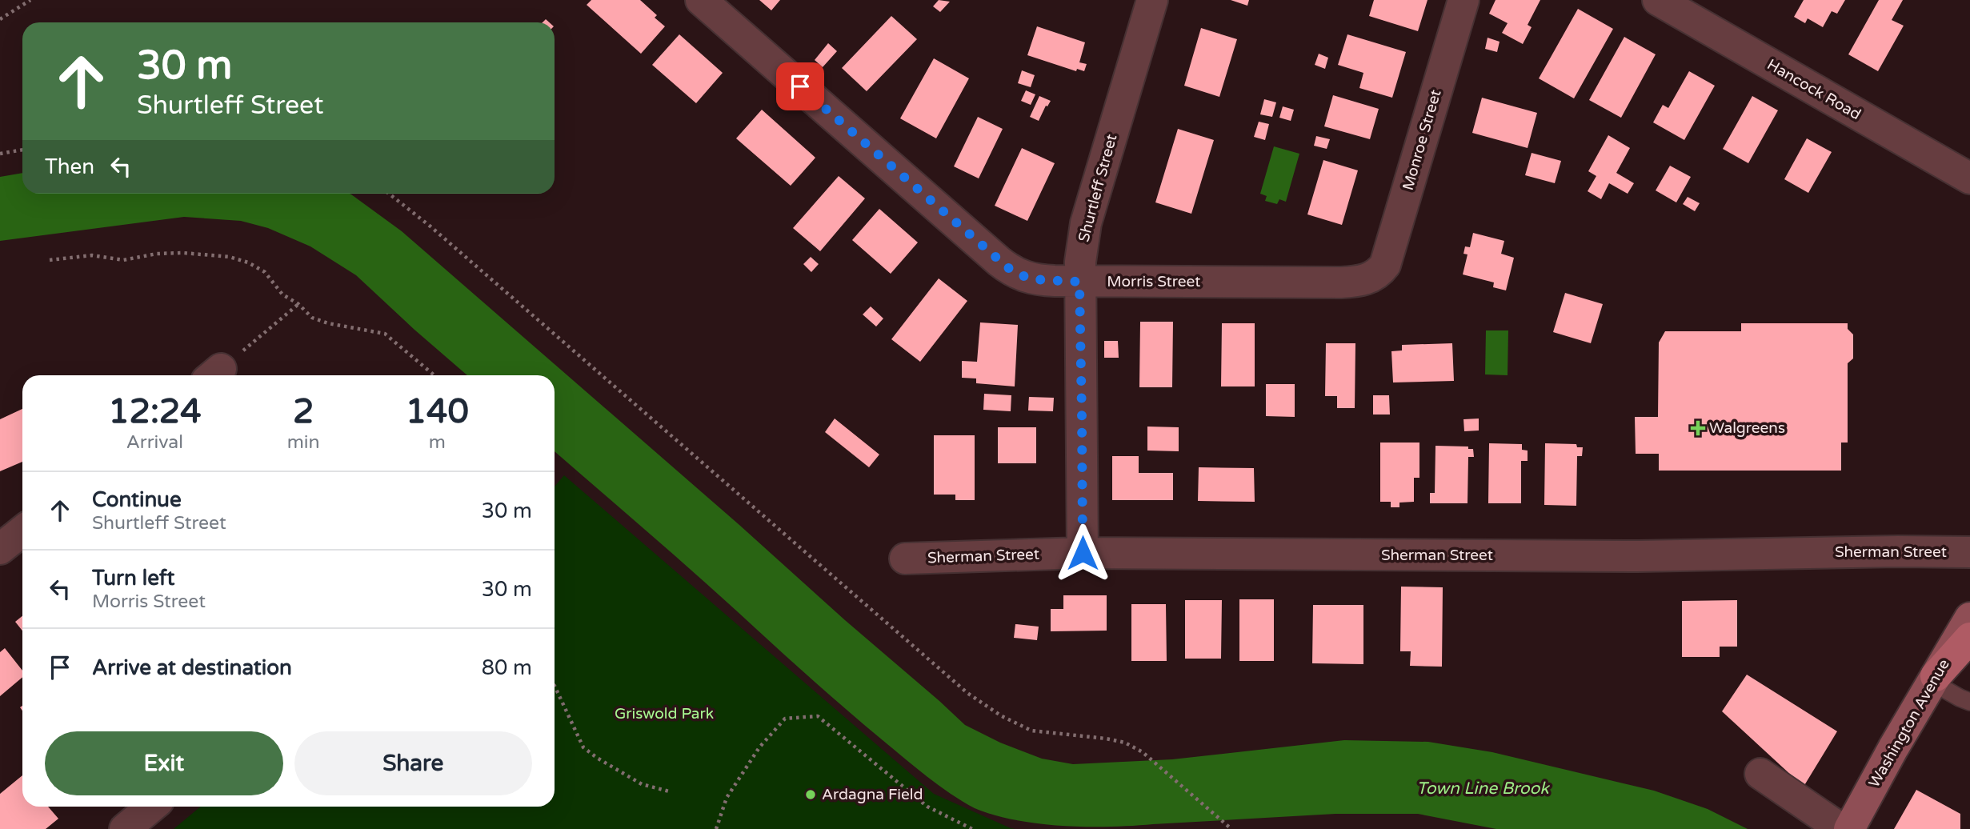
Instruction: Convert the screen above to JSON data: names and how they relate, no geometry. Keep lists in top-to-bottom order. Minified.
{"streets":{"street":["Hancock Road","Monroe Street","Shurtleff Street","Morris Street","Sherman Street","Washington Avenue"]},"crossings":[["Monroe Street","Morris Street"],["Shurtleff Street","Morris Street"],["Shurtleff Street","Sherman Street"]],"water":["Town Line Brook"],"parks":["Griswold Park"],"places":{"health":["Walgreens"],"other":["Ardagna Field"]},"page":{"turn":["30 m","Shurtleff Street"],"then":"Then","eta":["12:24","Arrival","2","min","140","m"],"list":[{"name":"Continue","note":"Shurtleff Street","value":"30 m"},{"name":"Turn left","note":"Morris Street","value":"30 m"},{"name":"Arrive at destination","value":"80 m"}],"buttons":["Exit","Share"]}}
